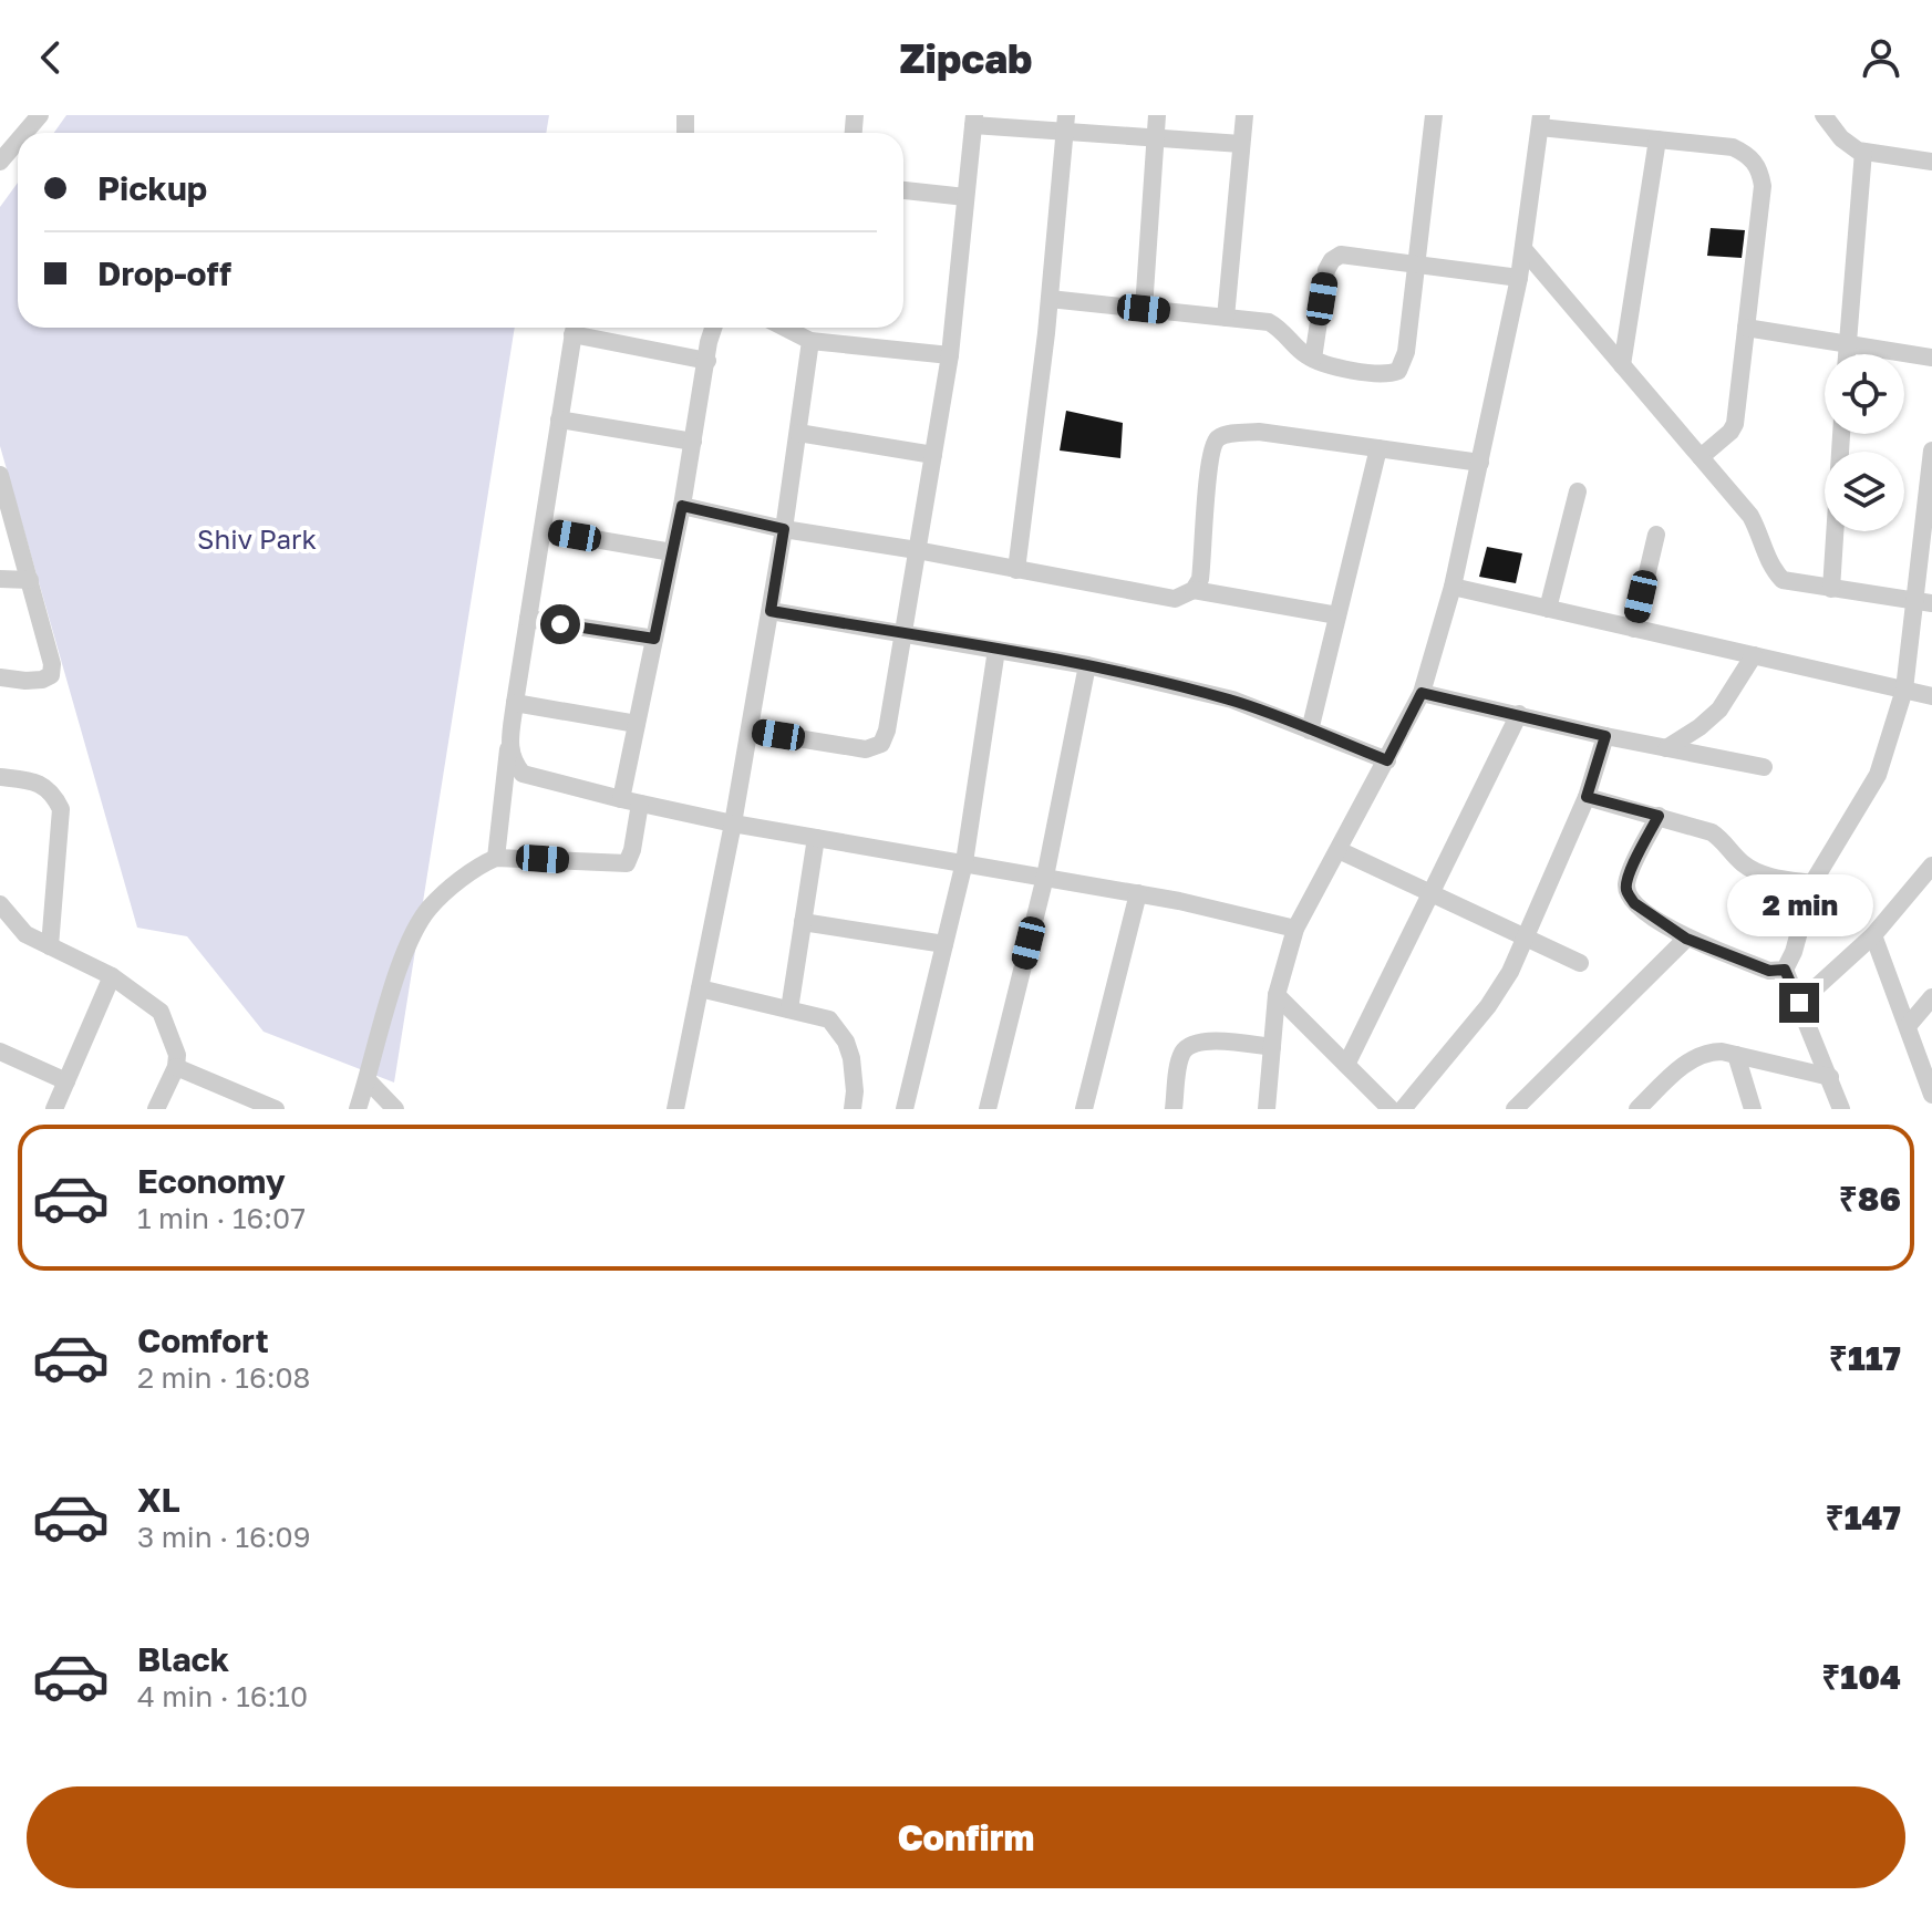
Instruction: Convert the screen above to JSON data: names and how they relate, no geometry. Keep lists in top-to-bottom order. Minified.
{"parks":["Shiv Park"],"page":{"header":"Zipcab","banner":["Pickup","Drop-off"],"bubble":"2 min","list":[{"name":"Economy","note":"1 min · 16:07","value":"₹86"},{"name":"Comfort","note":"2 min · 16:08","value":"₹117"},{"name":"XL","note":"3 min · 16:09","value":"₹147"},{"name":"Black","note":"4 min · 16:10","value":"₹104"}],"buttons":"Confirm"}}
